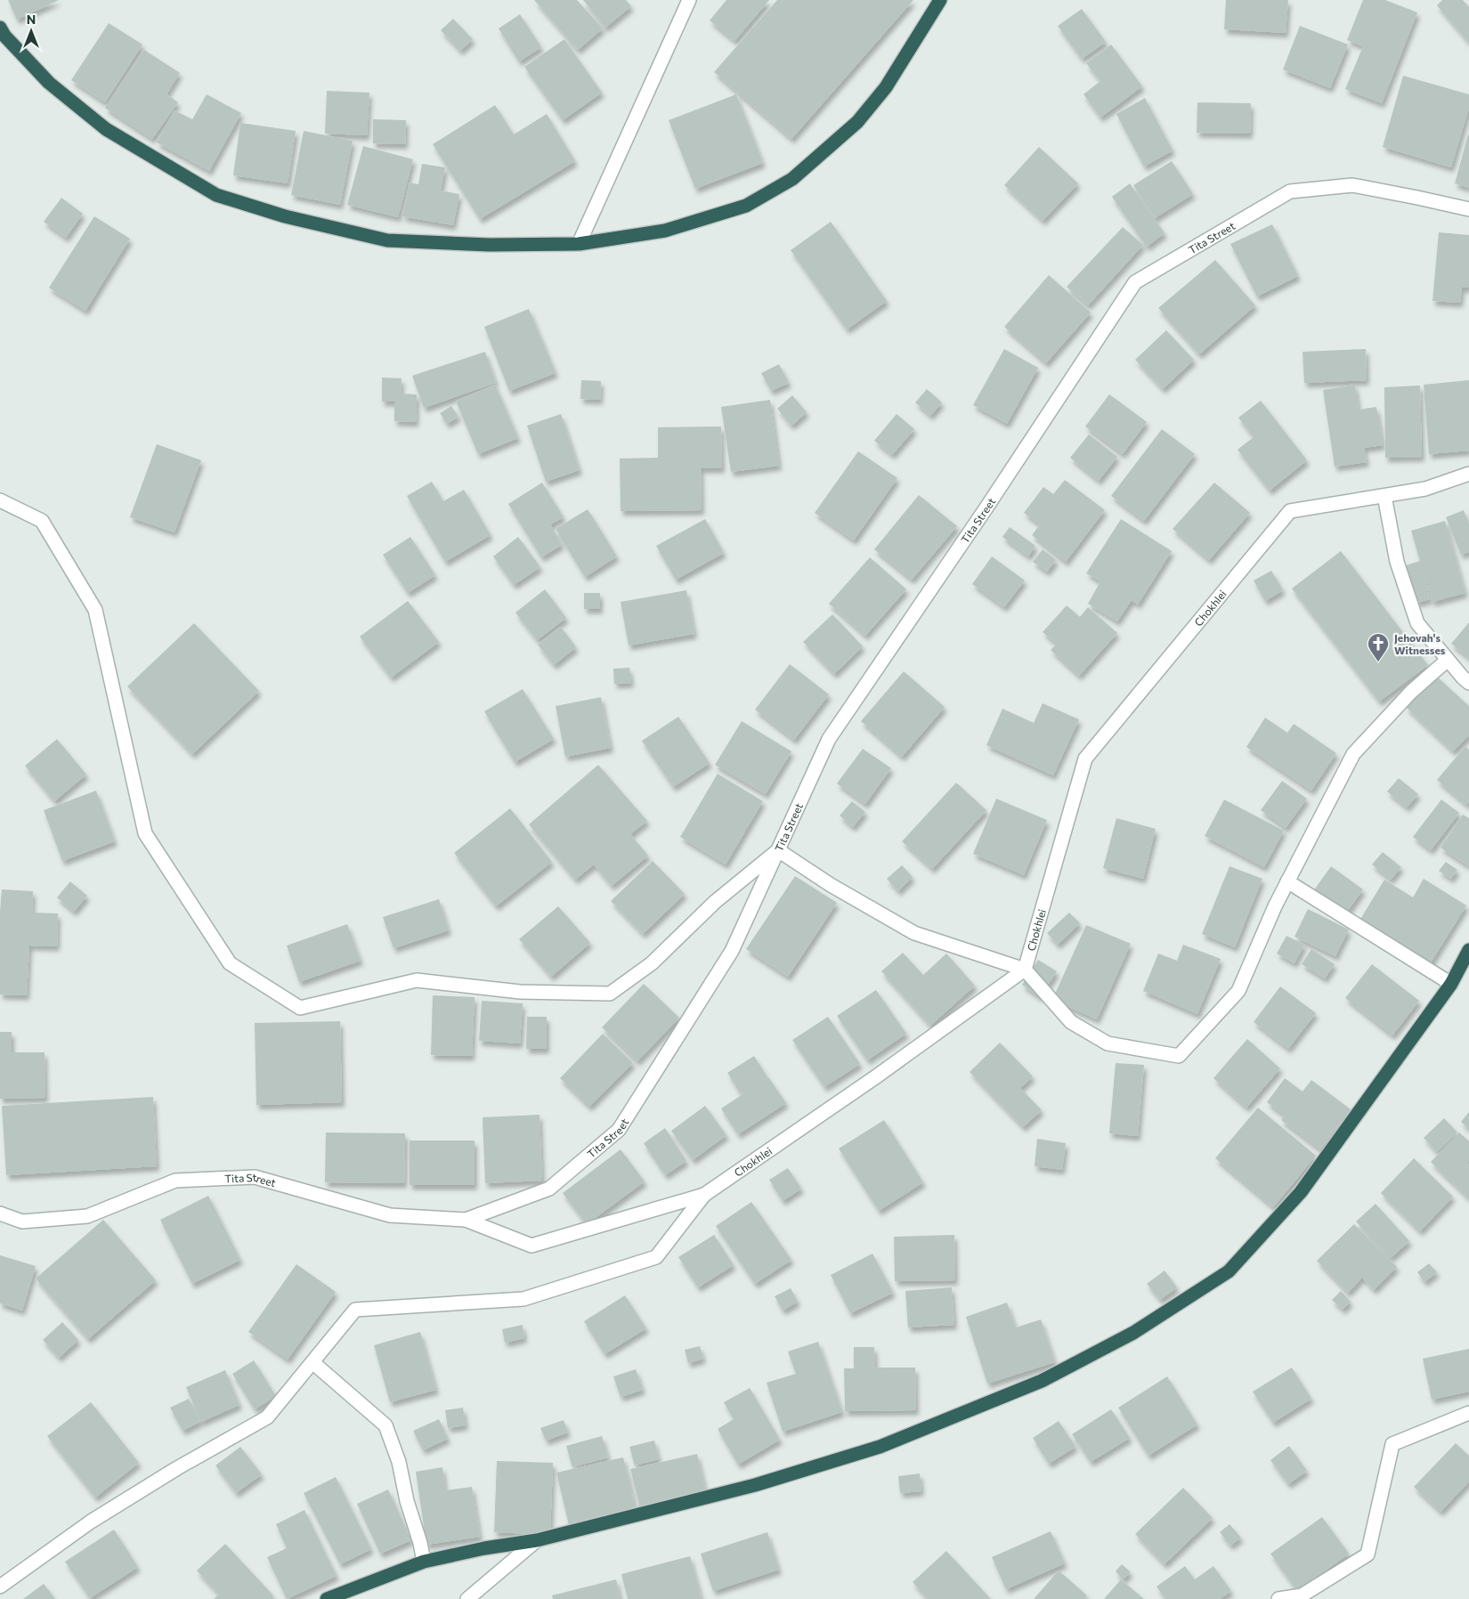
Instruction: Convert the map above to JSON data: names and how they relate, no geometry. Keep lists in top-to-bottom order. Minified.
{"streets":{"street":["Tita Street","Chokhlei"]},"crossings":[["Tita Street","Chokhlei"]],"places":{"church":["Jehovah's Witnesses"]},"north":"top"}
